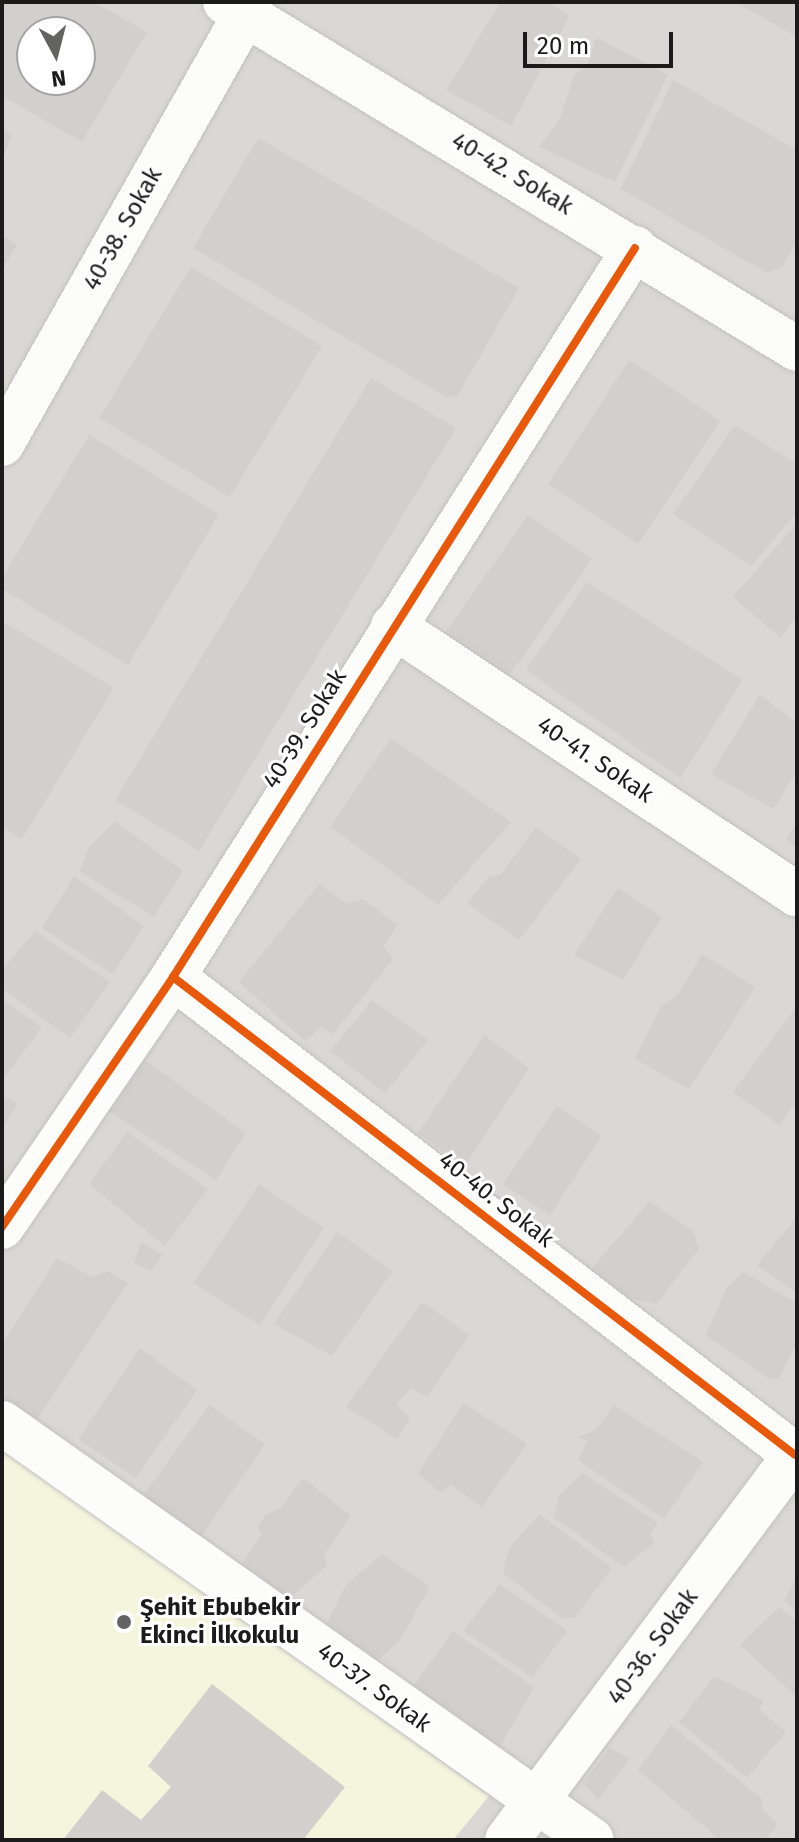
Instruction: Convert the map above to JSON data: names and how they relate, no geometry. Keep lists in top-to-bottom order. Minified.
{"streets":{"street":["40-42. Sokak","40-38. Sokak","40-39. Sokak","40-41. Sokak","40-40. Sokak","40-36. Sokak","40-37. Sokak"]},"crossings":[["40-42. Sokak","40-38. Sokak"],["40-42. Sokak","40-39. Sokak"],["40-39. Sokak","40-41. Sokak"],["40-39. Sokak","40-40. Sokak"],["40-40. Sokak","40-36. Sokak"],["40-36. Sokak","40-37. Sokak"]],"places":["Şehit Ebubekir Ekinci İlkokulu"],"scale_bar":"20 m","north":"bottom"}
